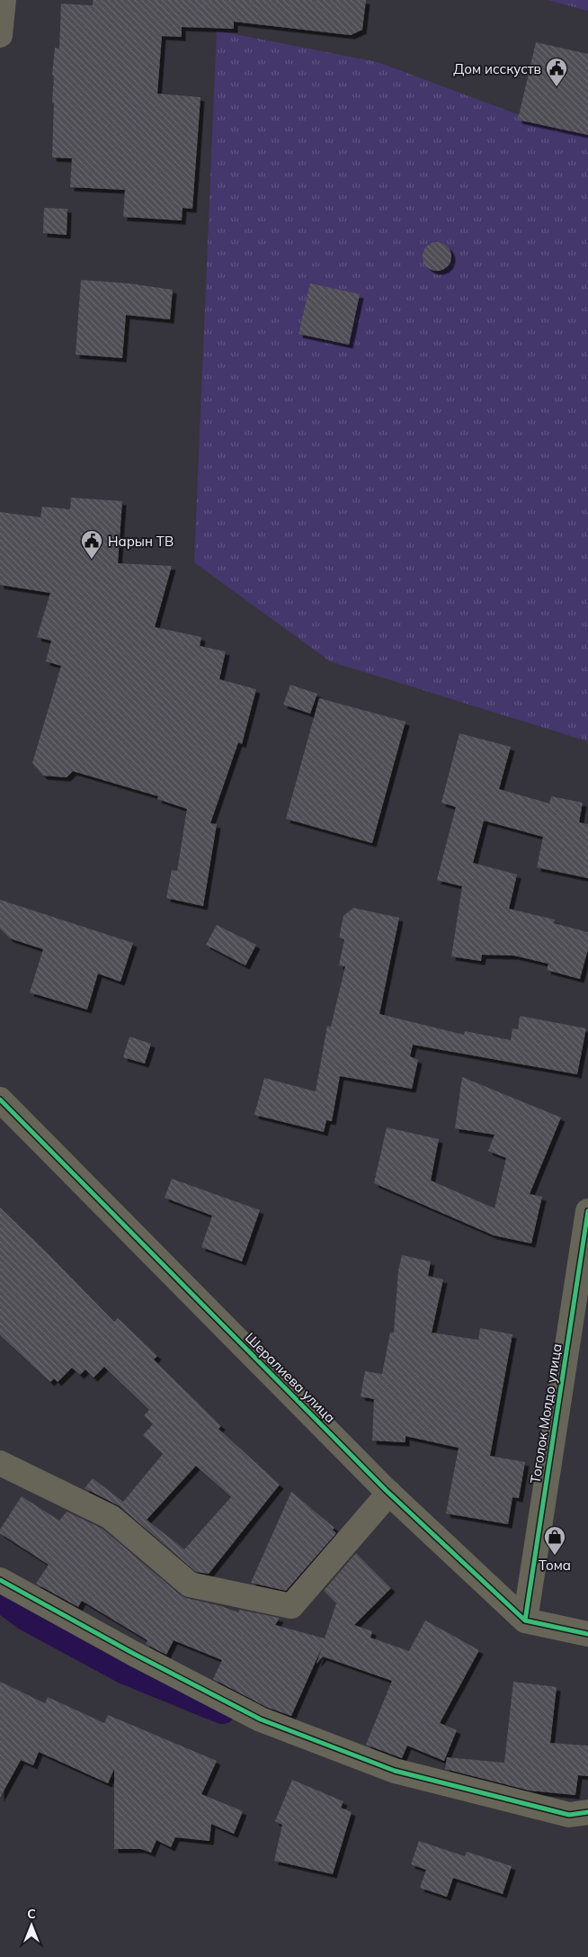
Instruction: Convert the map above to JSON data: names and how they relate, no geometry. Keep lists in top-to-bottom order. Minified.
{"streets":{"street":["Шералиева улица","Тоголок Молдо улица"]},"crossings":[["Шералиева улица","Тоголок Молдо улица"]],"places":{"public building":["Дом исскуств","Нарын ТВ"],"shop":["Тома"]},"north":"top"}
